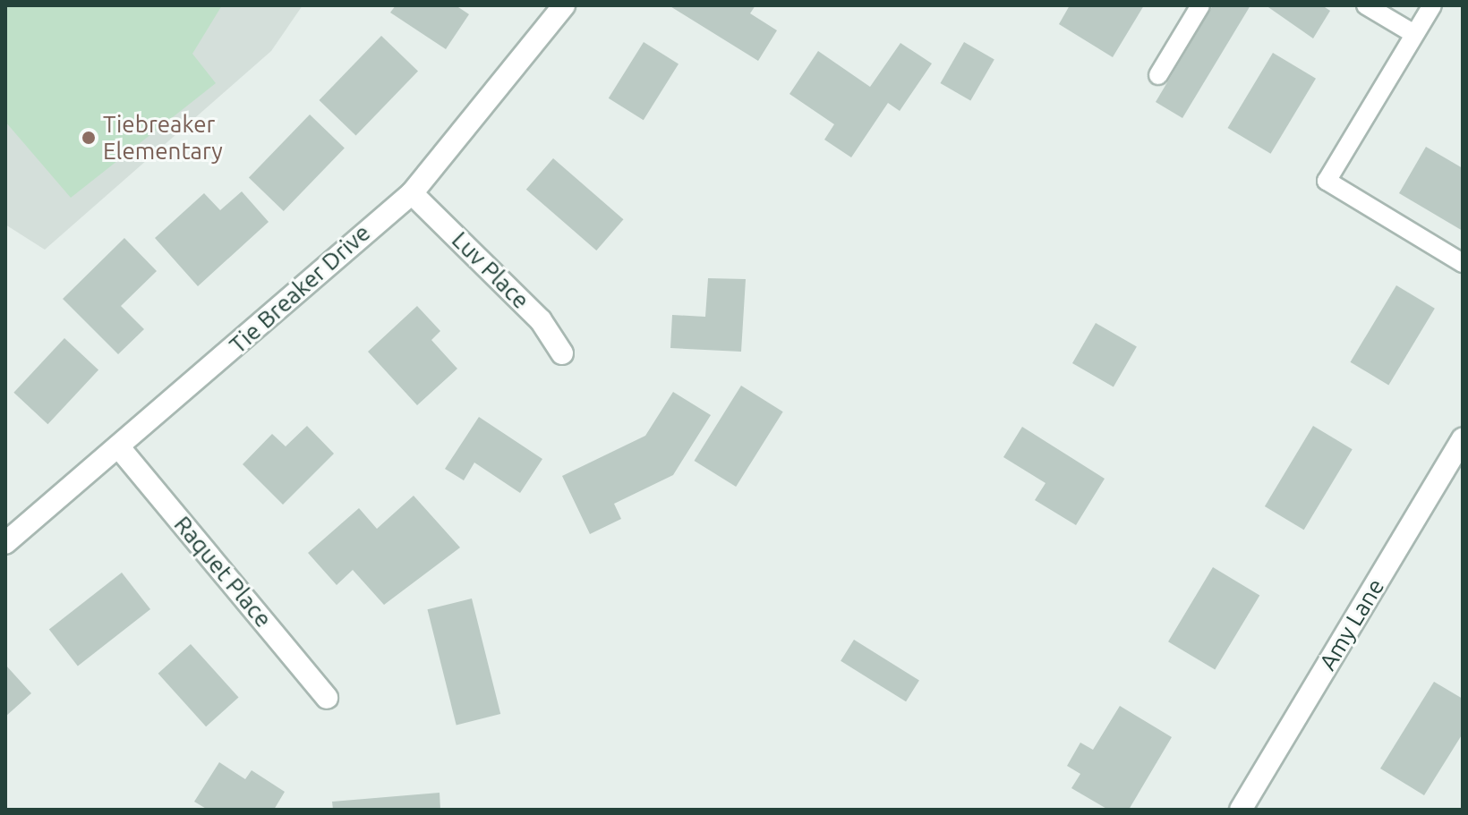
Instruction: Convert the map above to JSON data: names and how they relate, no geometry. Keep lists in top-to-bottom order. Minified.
{"streets":{"street":["Luv Place","Tie Breaker Drive","Raquet Place","Amy Lane"]},"crossings":[["Luv Place","Tie Breaker Drive"],["Tie Breaker Drive","Raquet Place"]],"places":["Tiebreaker Elementary"]}
